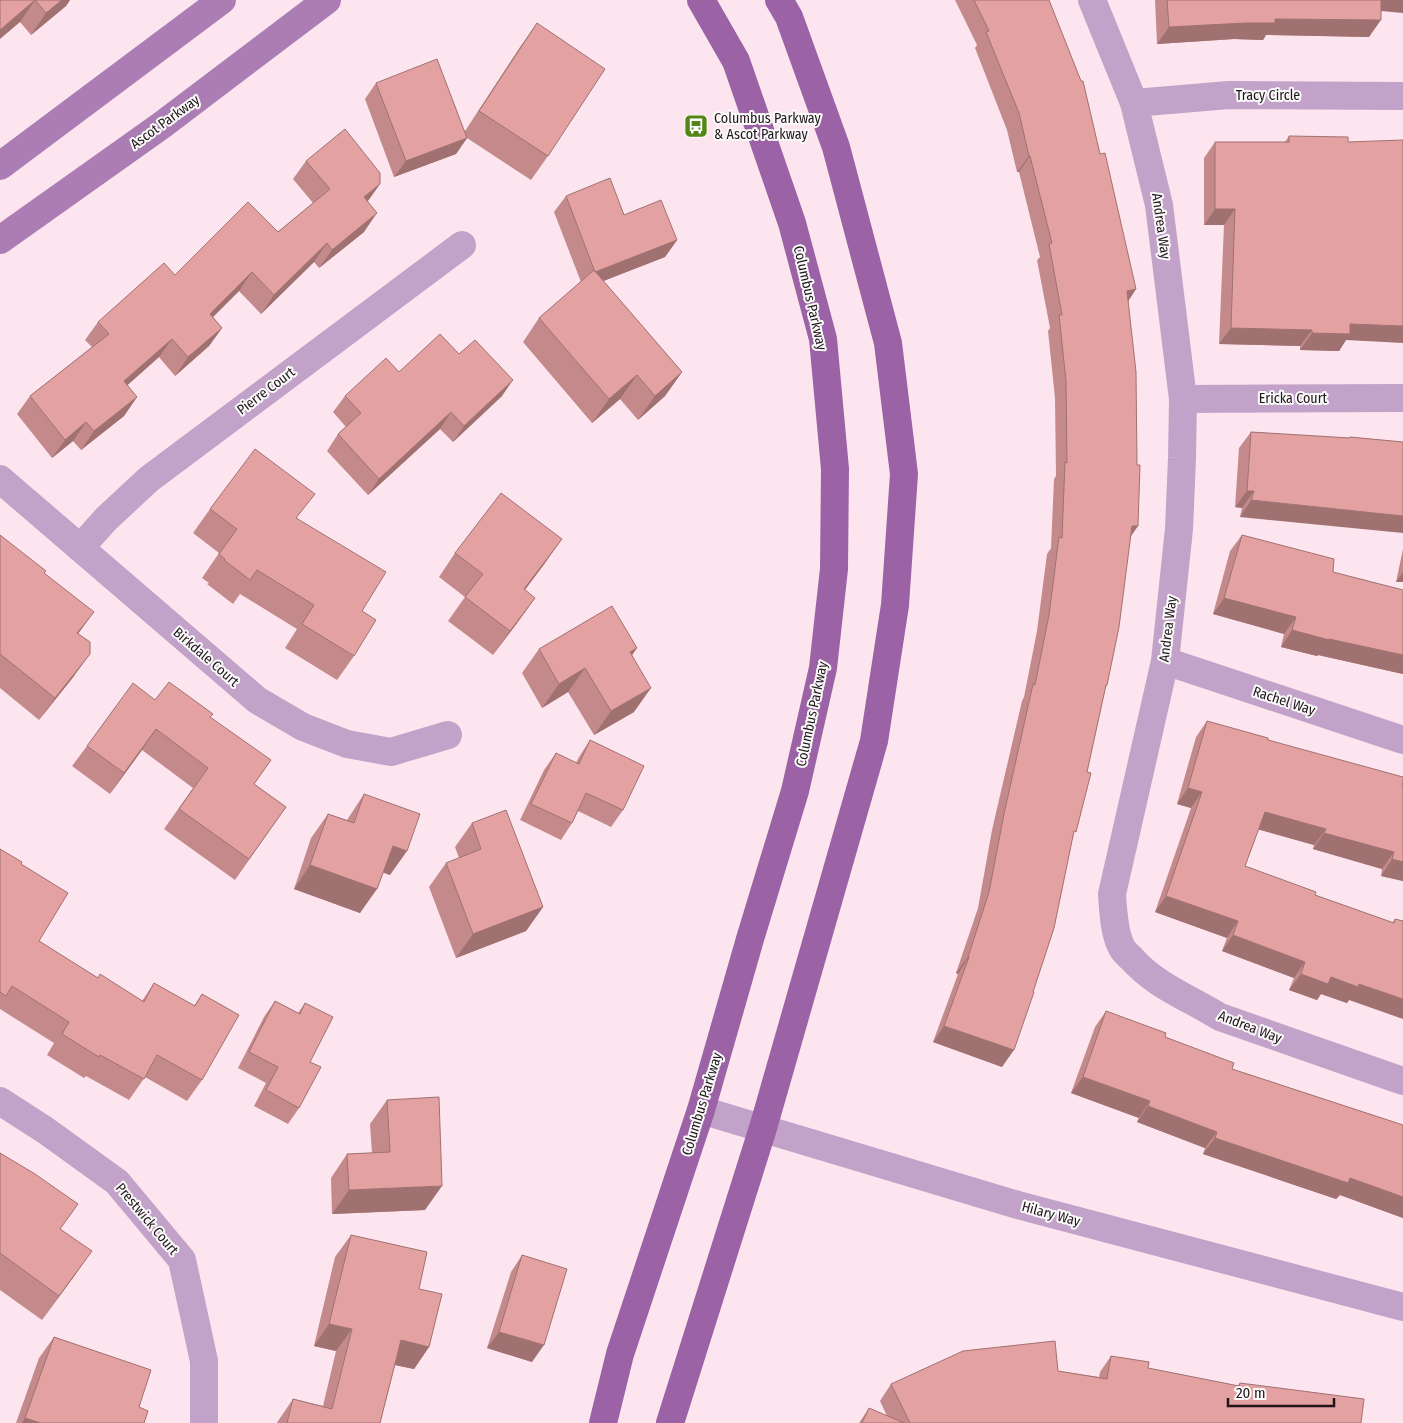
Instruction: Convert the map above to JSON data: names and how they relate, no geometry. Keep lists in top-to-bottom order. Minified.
{"streets":{"main road":["Ascot Parkway","Columbus Parkway"],"street":["Tracy Circle","Andrea Way","Pierre Court","Ericka Court","Birkdale Court","Rachel Way","Hilary Way","Prestwick Court"]},"crossings":[["Tracy Circle","Andrea Way"],["Andrea Way","Ericka Court"],["Andrea Way","Rachel Way"],["Columbus Parkway","Hilary Way"],["Pierre Court","Birkdale Court"]],"places":{"bus stop":["Columbus Parkway & Ascot Parkway"]},"scale_bar":"20 m"}
